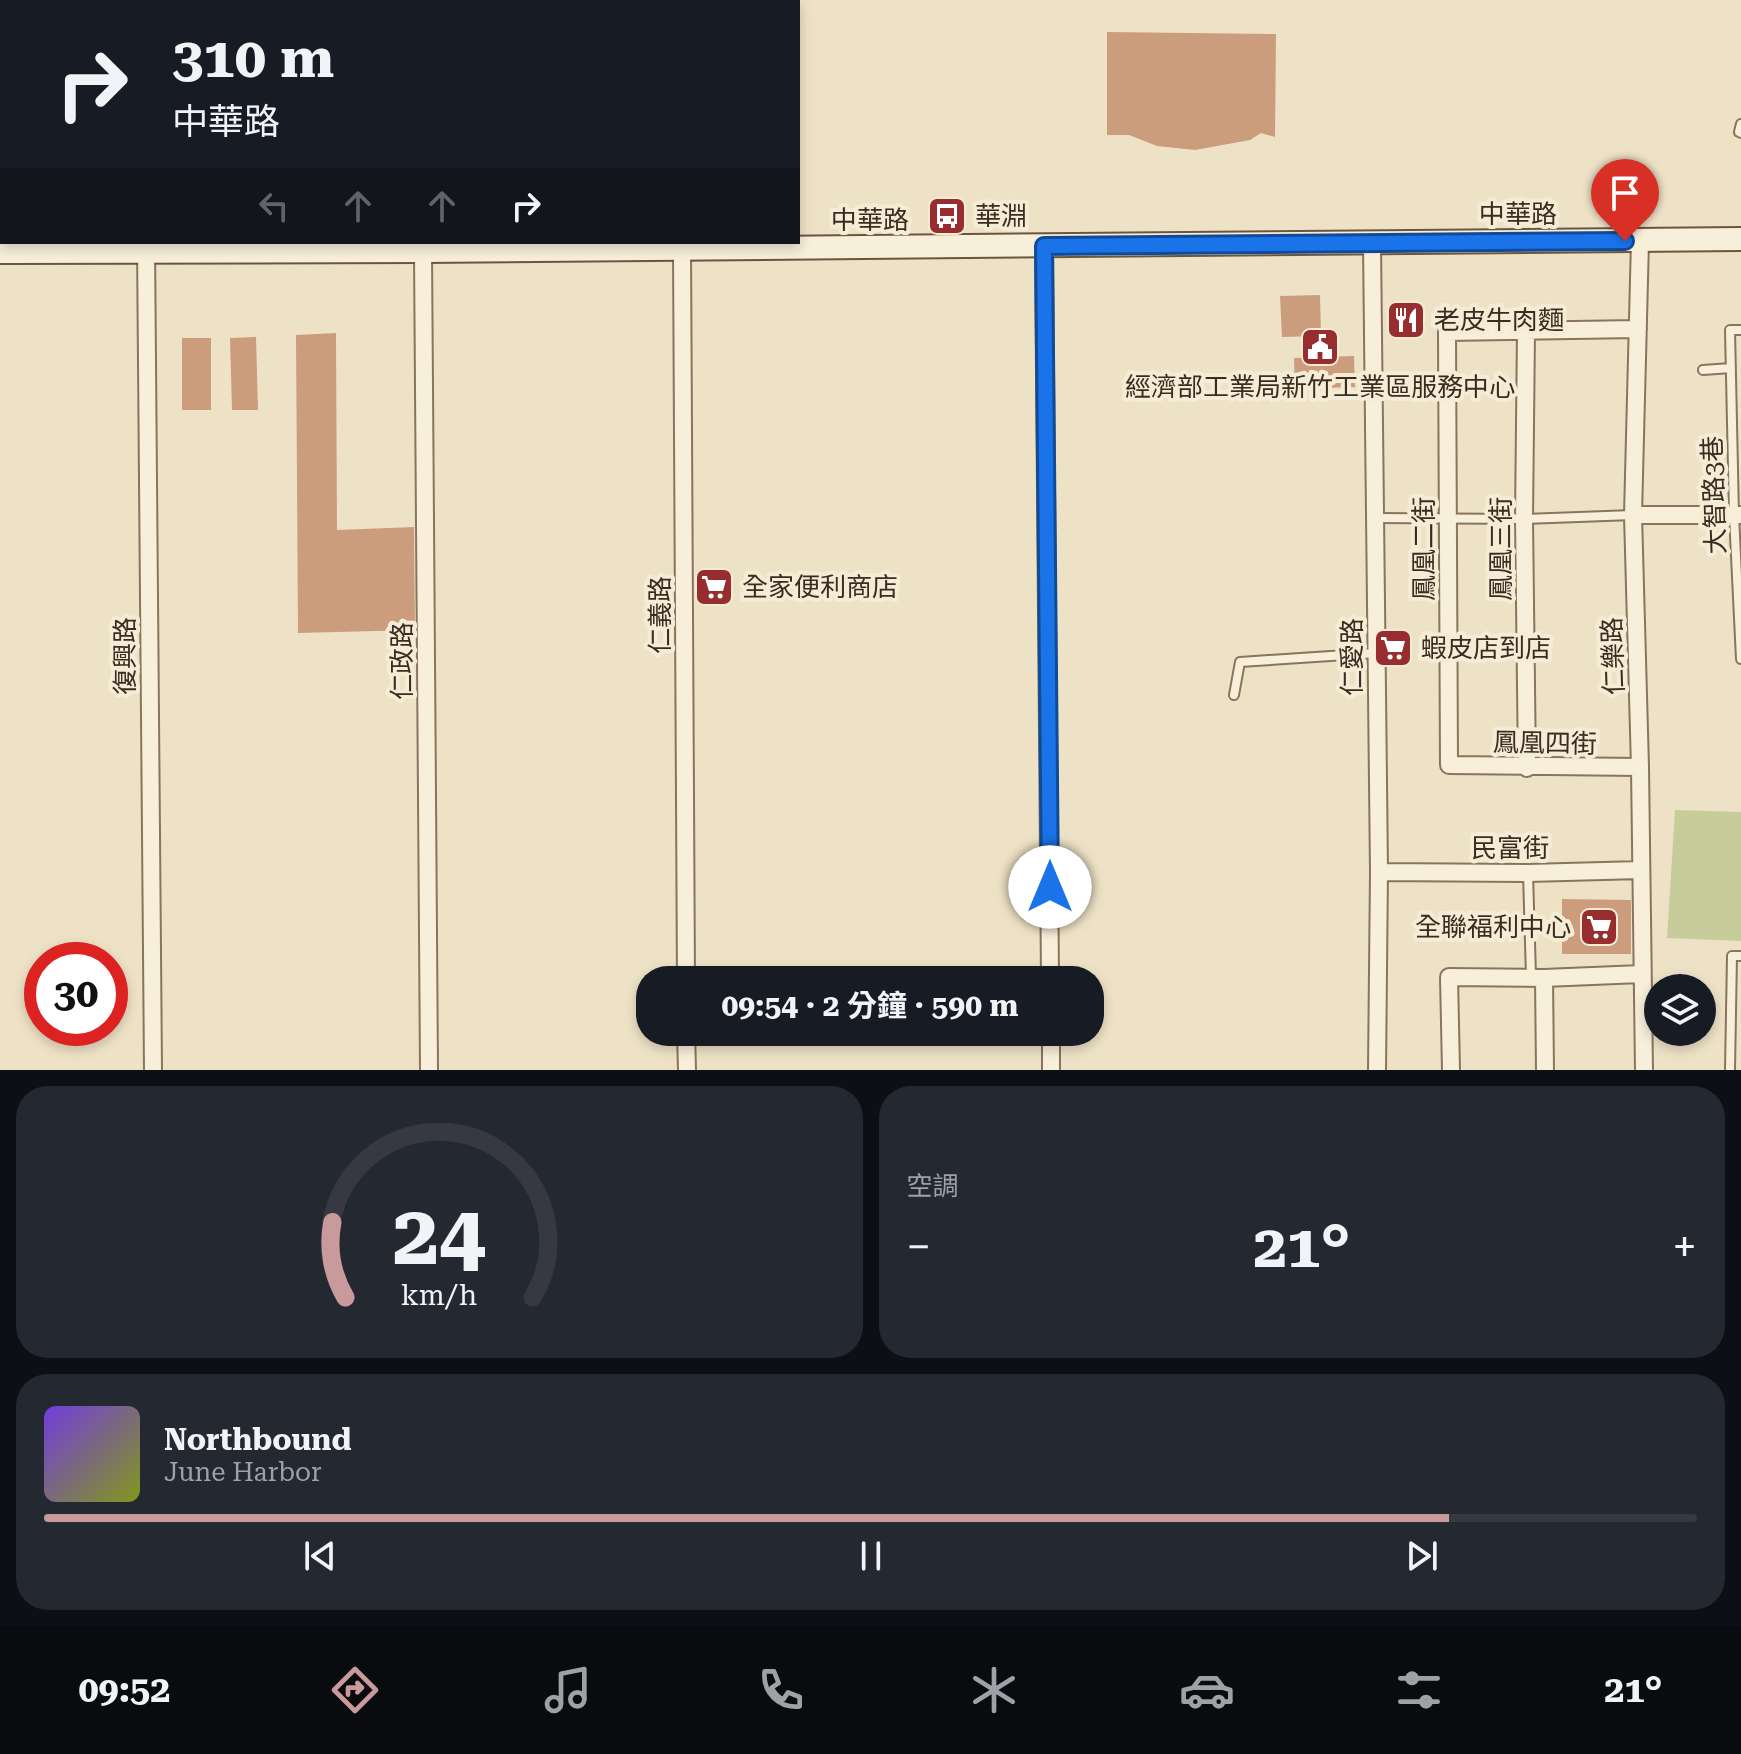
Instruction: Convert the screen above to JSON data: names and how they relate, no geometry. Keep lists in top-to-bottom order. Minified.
{"streets":{"street":["中華路","鳳凰二街","鳳凰三街","仁義路","復興路","仁樂路","仁愛路","仁政路","鳳凰四街","民富街"],"lane":["大智路3巷"]},"crossings":[["中華路","仁義路"],["中華路","復興路"],["中華路","仁樂路"],["中華路","仁愛路"],["中華路","仁政路"],["鳳凰二街","鳳凰三街"],["鳳凰二街","鳳凰四街"],["鳳凰三街","鳳凰四街"],["仁樂路","鳳凰四街"],["仁樂路","民富街"],["仁愛路","民富街"]],"places":{"bus stop":["華淵"],"restaurant":["老皮牛肉麵"],"public building":["經濟部工業局新竹工業區服務中心"],"supermarket":["全家便利商店","蝦皮店到店","全聯福利中心"]},"page":{"turn":["310 m","中華路"],"limit":"30","trip":"09:54 · 2 分鐘 · 590 m","tile":"空調","heat":["−","21°","+"],"song":["Northbound","June Harbor"],"tabs":["09:52","21°"],"gauge":["24","km/h"]}}
